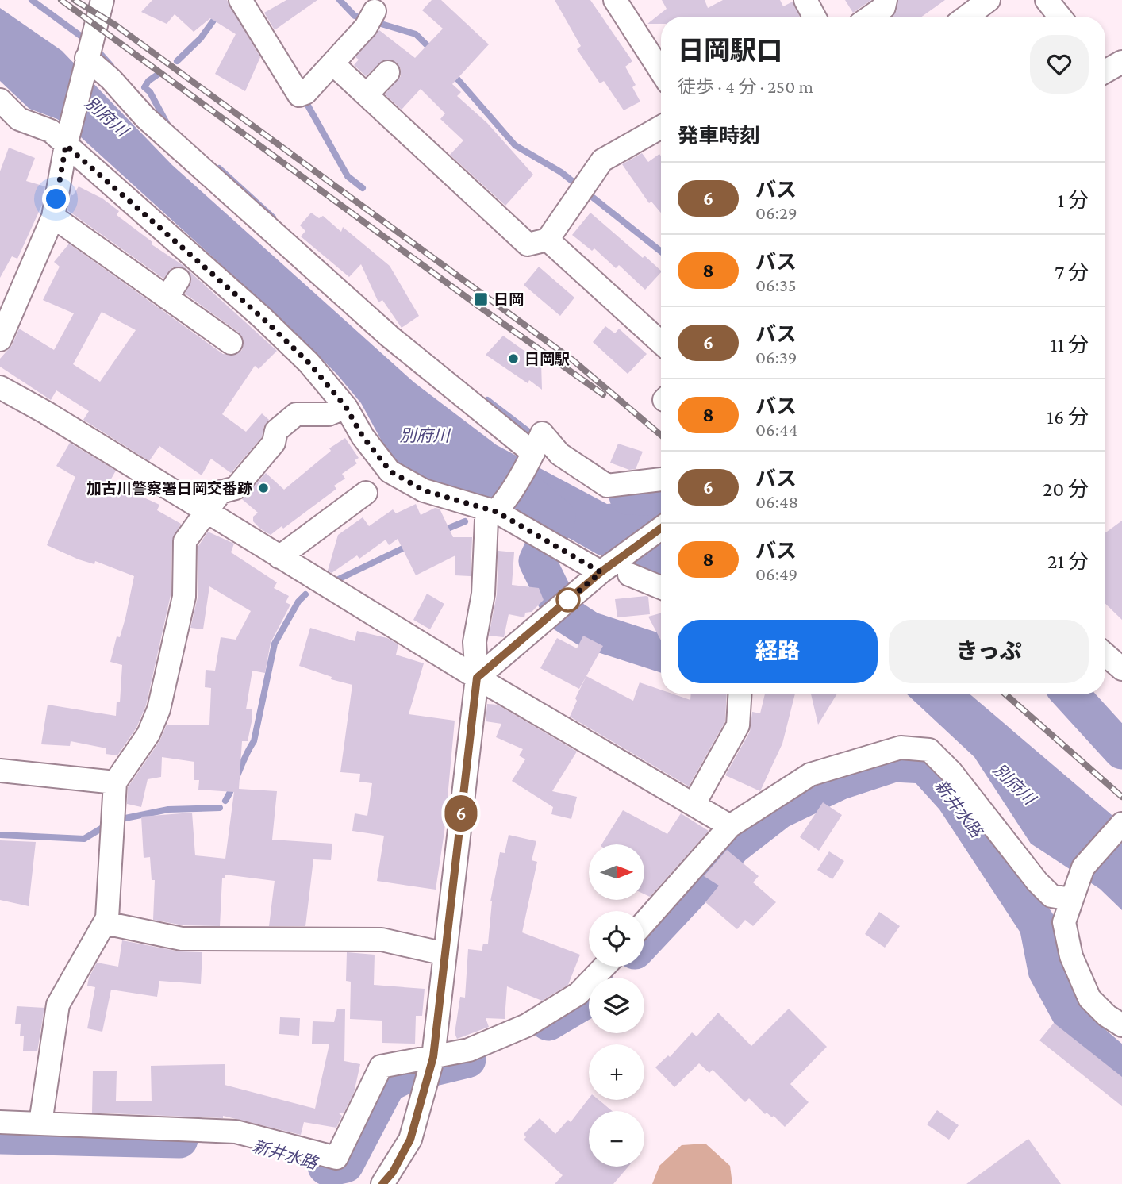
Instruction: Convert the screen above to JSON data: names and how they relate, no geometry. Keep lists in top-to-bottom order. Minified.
{"water":["別府川","新井水路"],"places":{"transit":["日岡"],"other":["日岡駅","加古川警察署日岡交番跡"]},"lines":["bus line 6"],"north":"right","page":{"on_map":"6","heading":[["日岡駅口","徒歩 · 4 分 · 250 m"],"発車時刻"],"list":[{"mark":"6","name":"バス","note":"06:29","value":"1 分"},{"mark":"8","name":"バス","note":"06:35","value":"7 分"},{"mark":"6","name":"バス","note":"06:39","value":"11 分"},{"mark":"8","name":"バス","note":"06:44","value":"16 分"},{"mark":"6","name":"バス","note":"06:48","value":"20 分"},{"mark":"8","name":"バス","note":"06:49","value":"21 分"}],"buttons":["経路","きっぷ"],"map_buttons":["+","−"]}}
